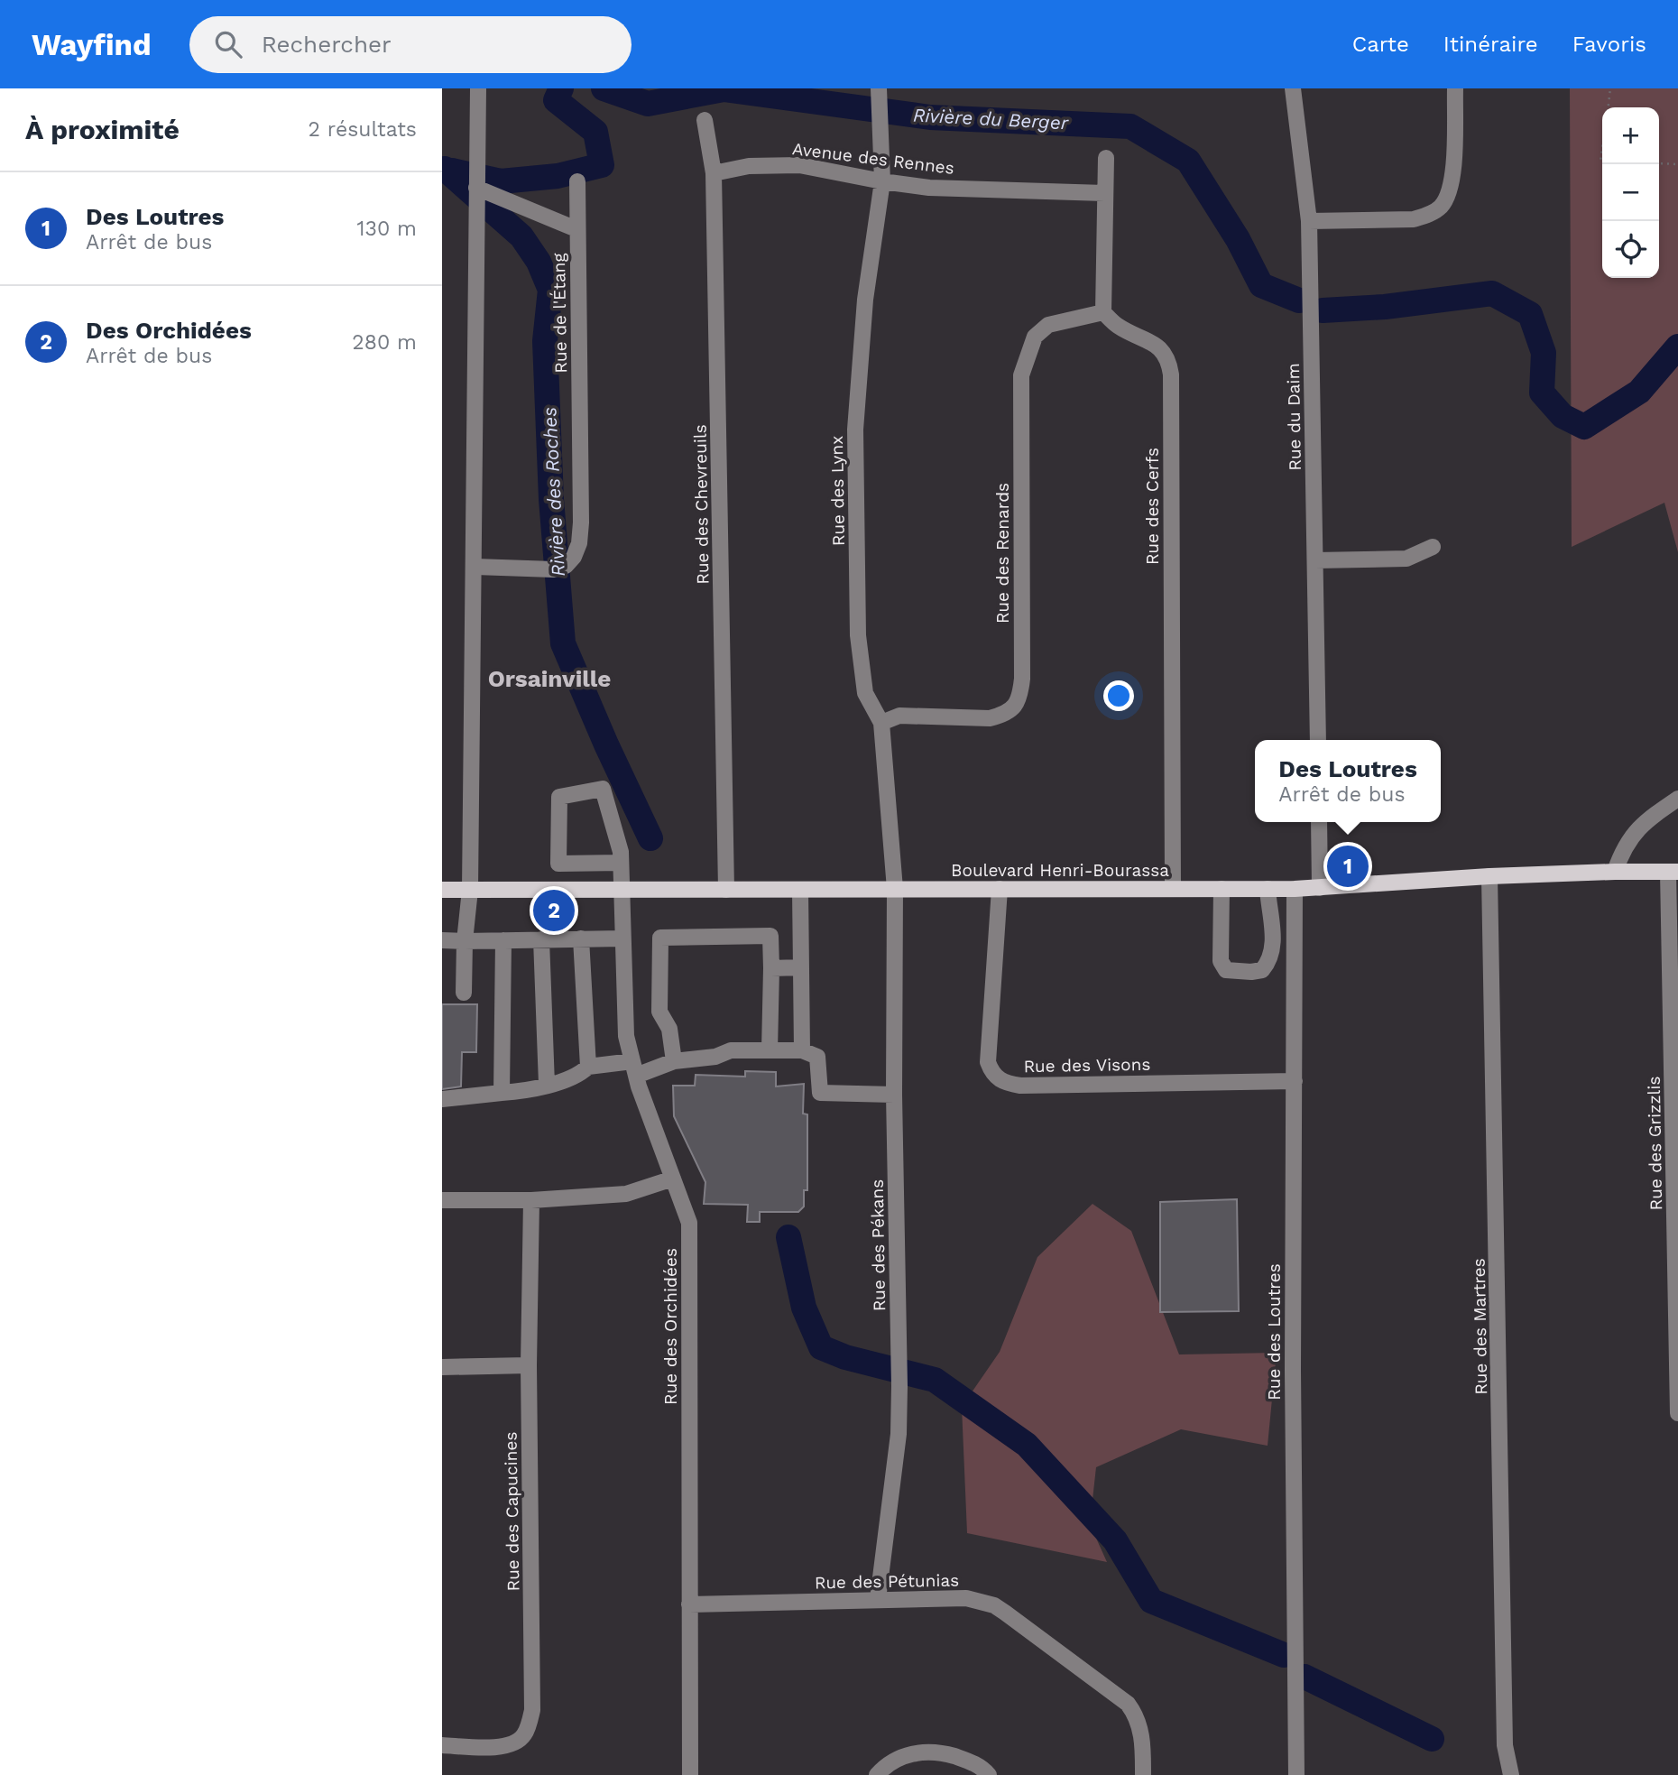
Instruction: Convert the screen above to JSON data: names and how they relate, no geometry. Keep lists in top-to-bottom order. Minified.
{"streets":{"main road":["Boulevard Henri-Bourassa"],"street":["Avenue des Rennes","Rue de l'Étang","Rue du Daim","Rue des Lynx","Rue des Chevreuils","Rue des Cerfs","Rue des Renards","Rue des Visons","Rue des Grizzlis","Rue des Pékans","Rue des Orchidées","Rue des Martres","Rue des Loutres","Rue des Capucines","Rue des Pétunias"]},"crossings":[["Avenue des Rennes","Rue des Lynx"],["Avenue des Rennes","Rue des Chevreuils"],["Rue des Lynx","Rue des Renards"],["Rue des Lynx","Boulevard Henri-Bourassa"],["Rue des Lynx","Rue des Pékans"],["Rue des Chevreuils","Boulevard Henri-Bourassa"],["Rue des Cerfs","Rue des Renards"],["Rue des Cerfs","Boulevard Henri-Bourassa"],["Boulevard Henri-Bourassa","Rue des Visons"],["Boulevard Henri-Bourassa","Rue des Grizzlis"],["Boulevard Henri-Bourassa","Rue des Pékans"],["Boulevard Henri-Bourassa","Rue des Orchidées"],["Boulevard Henri-Bourassa","Rue des Martres"],["Boulevard Henri-Bourassa","Rue des Loutres"],["Rue des Visons","Rue des Loutres"],["Rue des Pékans","Rue des Pétunias"],["Rue des Orchidées","Rue des Pétunias"]],"districts":["Orsainville"],"water":["Rivière du Berger","Rivière des Roches"],"page":{"header":"Wayfind","search":"Rechercher","nav":["Carte","Itinéraire","Favoris"],"heading":["À proximité","2 résultats"],"map_buttons":["+","−"],"list":[{"mark":"1","name":"Des Loutres","note":"Arrêt de bus","value":"130 m"},{"mark":"2","name":"Des Orchidées","note":"Arrêt de bus","value":"280 m"}],"popup":["Des Loutres","Arrêt de bus"],"pins":["1","2"]}}
